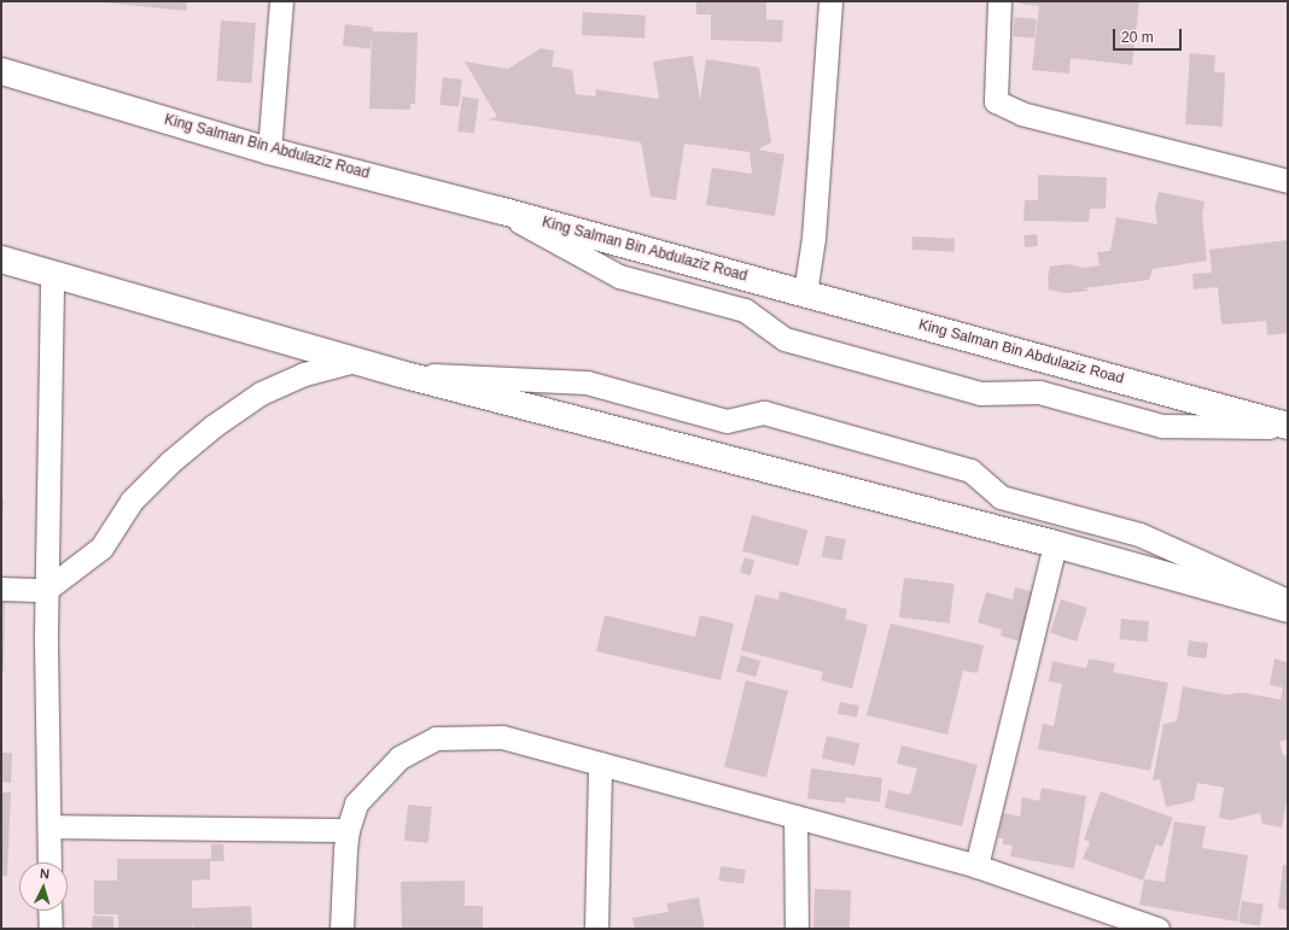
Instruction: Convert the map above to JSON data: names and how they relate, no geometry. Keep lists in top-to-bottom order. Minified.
{"streets":{"main road":["King Salman Bin Abdulaziz Road"]},"scale_bar":"20 m","north":"top"}
